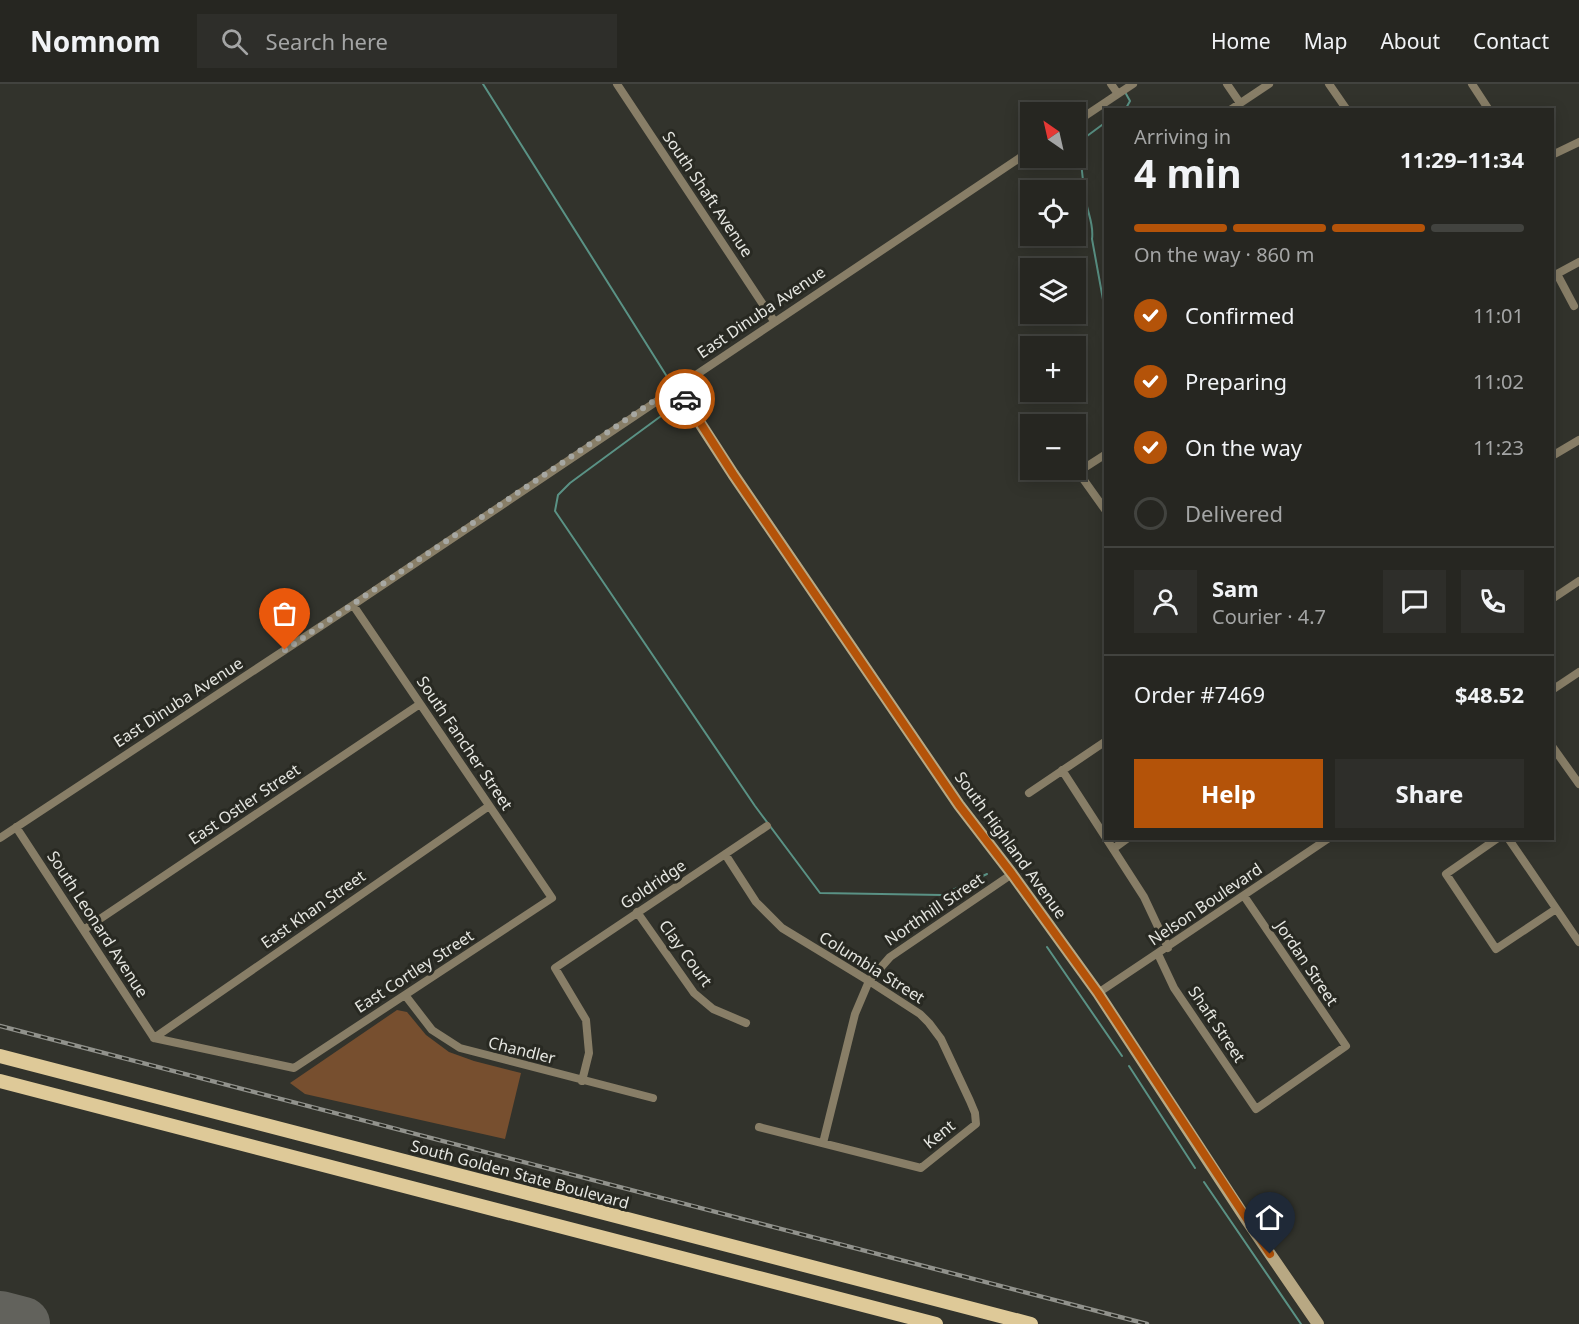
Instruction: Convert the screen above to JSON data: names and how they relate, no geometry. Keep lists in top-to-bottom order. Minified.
{"streets":{"main road":["South Golden State Boulevard"],"street":["South Shaft Avenue","East Dinuba Avenue","South Fancher Street","East Ostler Street","South Highland Avenue","Goldridge","Nelson Boulevard","East Khan Street","Northhill Street","South Leonard Avenue","Clay Court","Jordan Street","Columbia Street","East Cortley Street","Shaft Street","Chandler","Kent"]},"crossings":[["South Shaft Avenue","East Dinuba Avenue"],["East Dinuba Avenue","South Fancher Street"],["East Dinuba Avenue","South Highland Avenue"],["East Dinuba Avenue","South Leonard Avenue"],["South Fancher Street","East Ostler Street"],["South Fancher Street","East Khan Street"],["South Fancher Street","East Cortley Street"],["East Ostler Street","South Leonard Avenue"],["South Highland Avenue","Nelson Boulevard"],["South Highland Avenue","Northhill Street"],["Goldridge","Clay Court"],["Goldridge","Columbia Street"],["Goldridge","Chandler"],["Nelson Boulevard","Jordan Street"],["Nelson Boulevard","Shaft Street"],["East Khan Street","South Leonard Avenue"],["East Khan Street","East Cortley Street"],["Northhill Street","Columbia Street"],["Northhill Street","Kent"],["South Leonard Avenue","East Cortley Street"],["Jordan Street","Shaft Street"],["Columbia Street","Kent"],["East Cortley Street","Chandler"]],"north":"top left","page":{"header":"Nomnom","search":"Search here","nav":["Home","Map","About","Contact"],"map_buttons":["+","−"],"heading":["4 min","Arriving in","11:29–11:34"],"panel":["Sam","Courier · 4.7","Order #7469","$48.52"],"bar":"On the way · 860 m","list":[["Confirmed","11:01"],["Preparing","11:02"],["On the way","11:23"],"Delivered"],"buttons":["Help","Share"]}}
